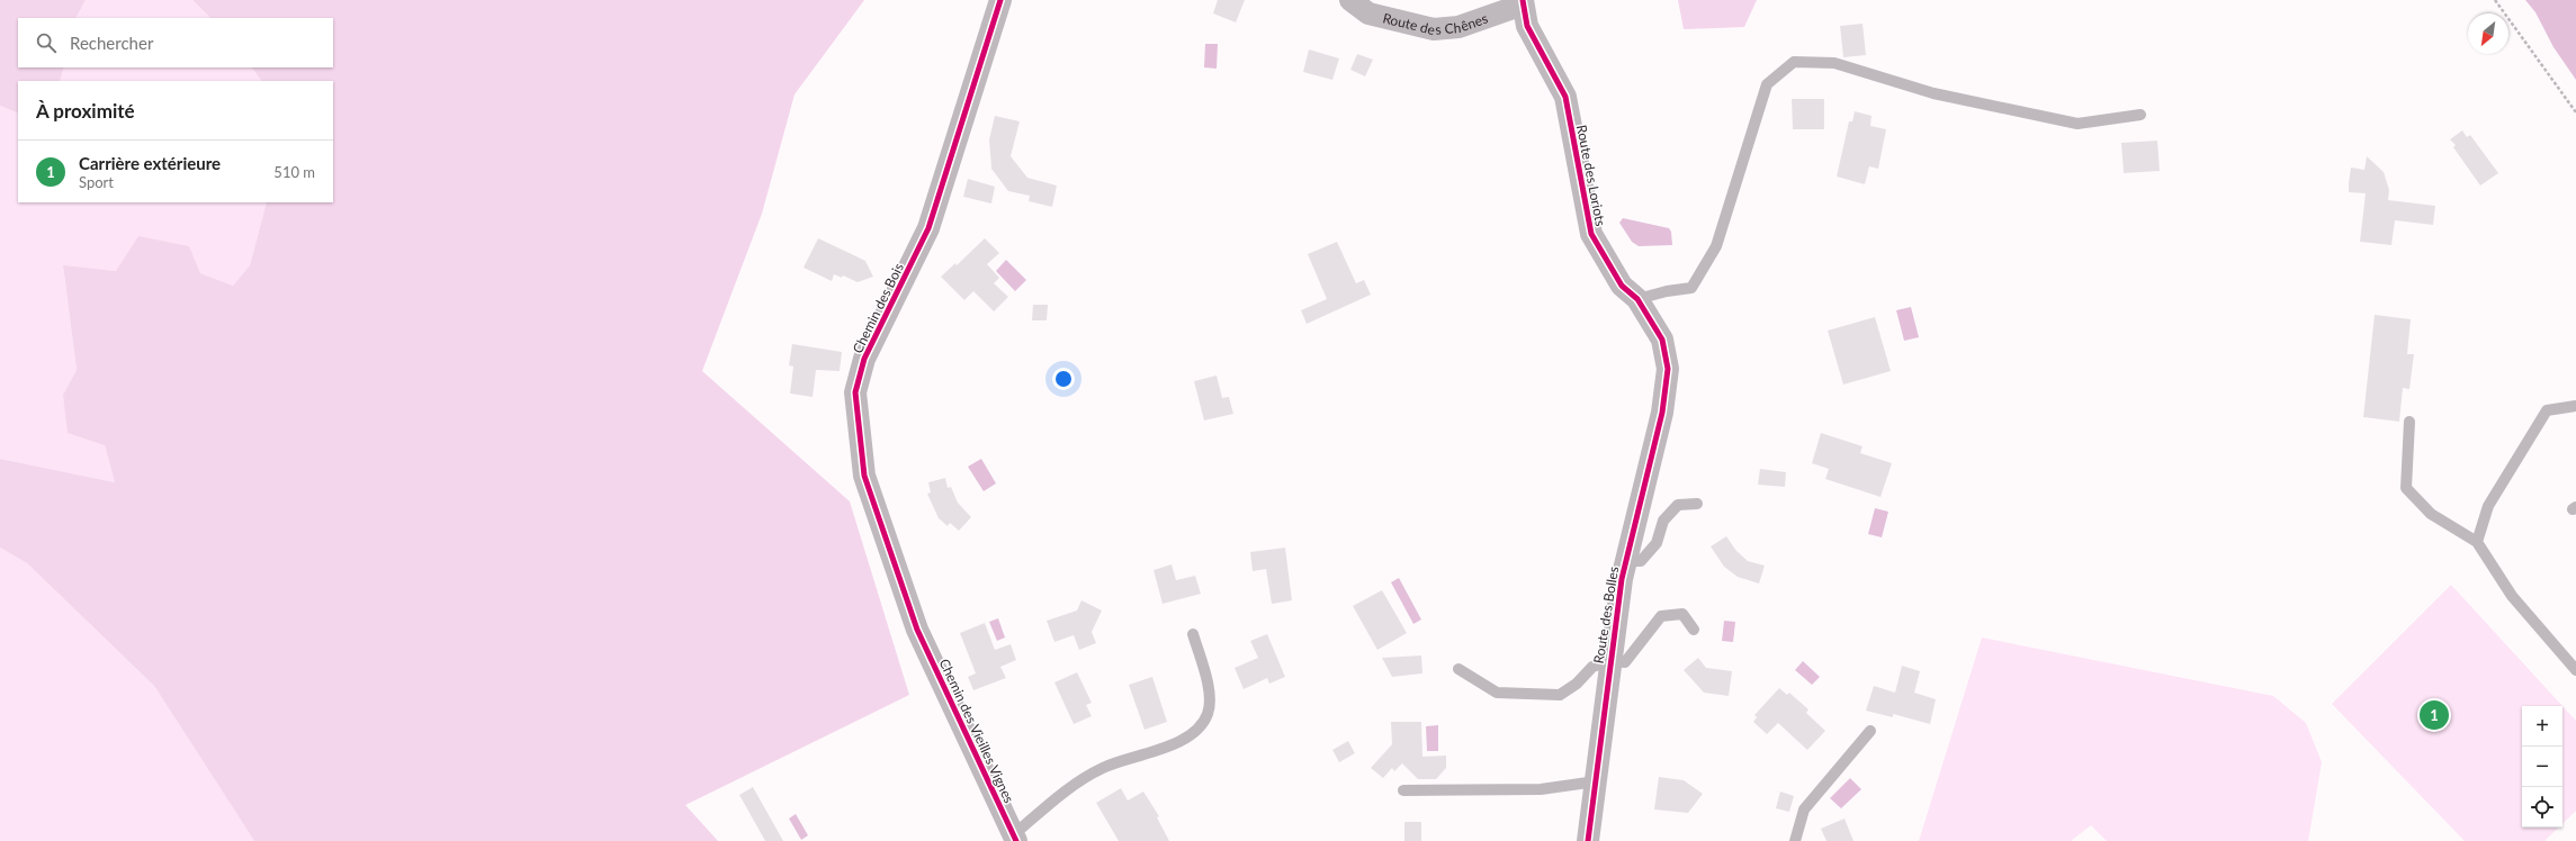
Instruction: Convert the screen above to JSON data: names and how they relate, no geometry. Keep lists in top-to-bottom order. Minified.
{"streets":{"street":["Route des Chênes","Route des Loriots","Chemin des Bois","Route des Bolles","Chemin des Vieilles Vignes"]},"crossings":[["Route des Chênes","Route des Loriots"],["Route des Loriots","Route des Bolles"],["Chemin des Bois","Chemin des Vieilles Vignes"]],"north":"bottom left","page":{"search":"Rechercher","heading":"À proximité","list":[{"mark":"1","name":"Carrière extérieure","note":"Sport","value":"510 m"}],"pins":"1","map_buttons":["+","−"]}}
